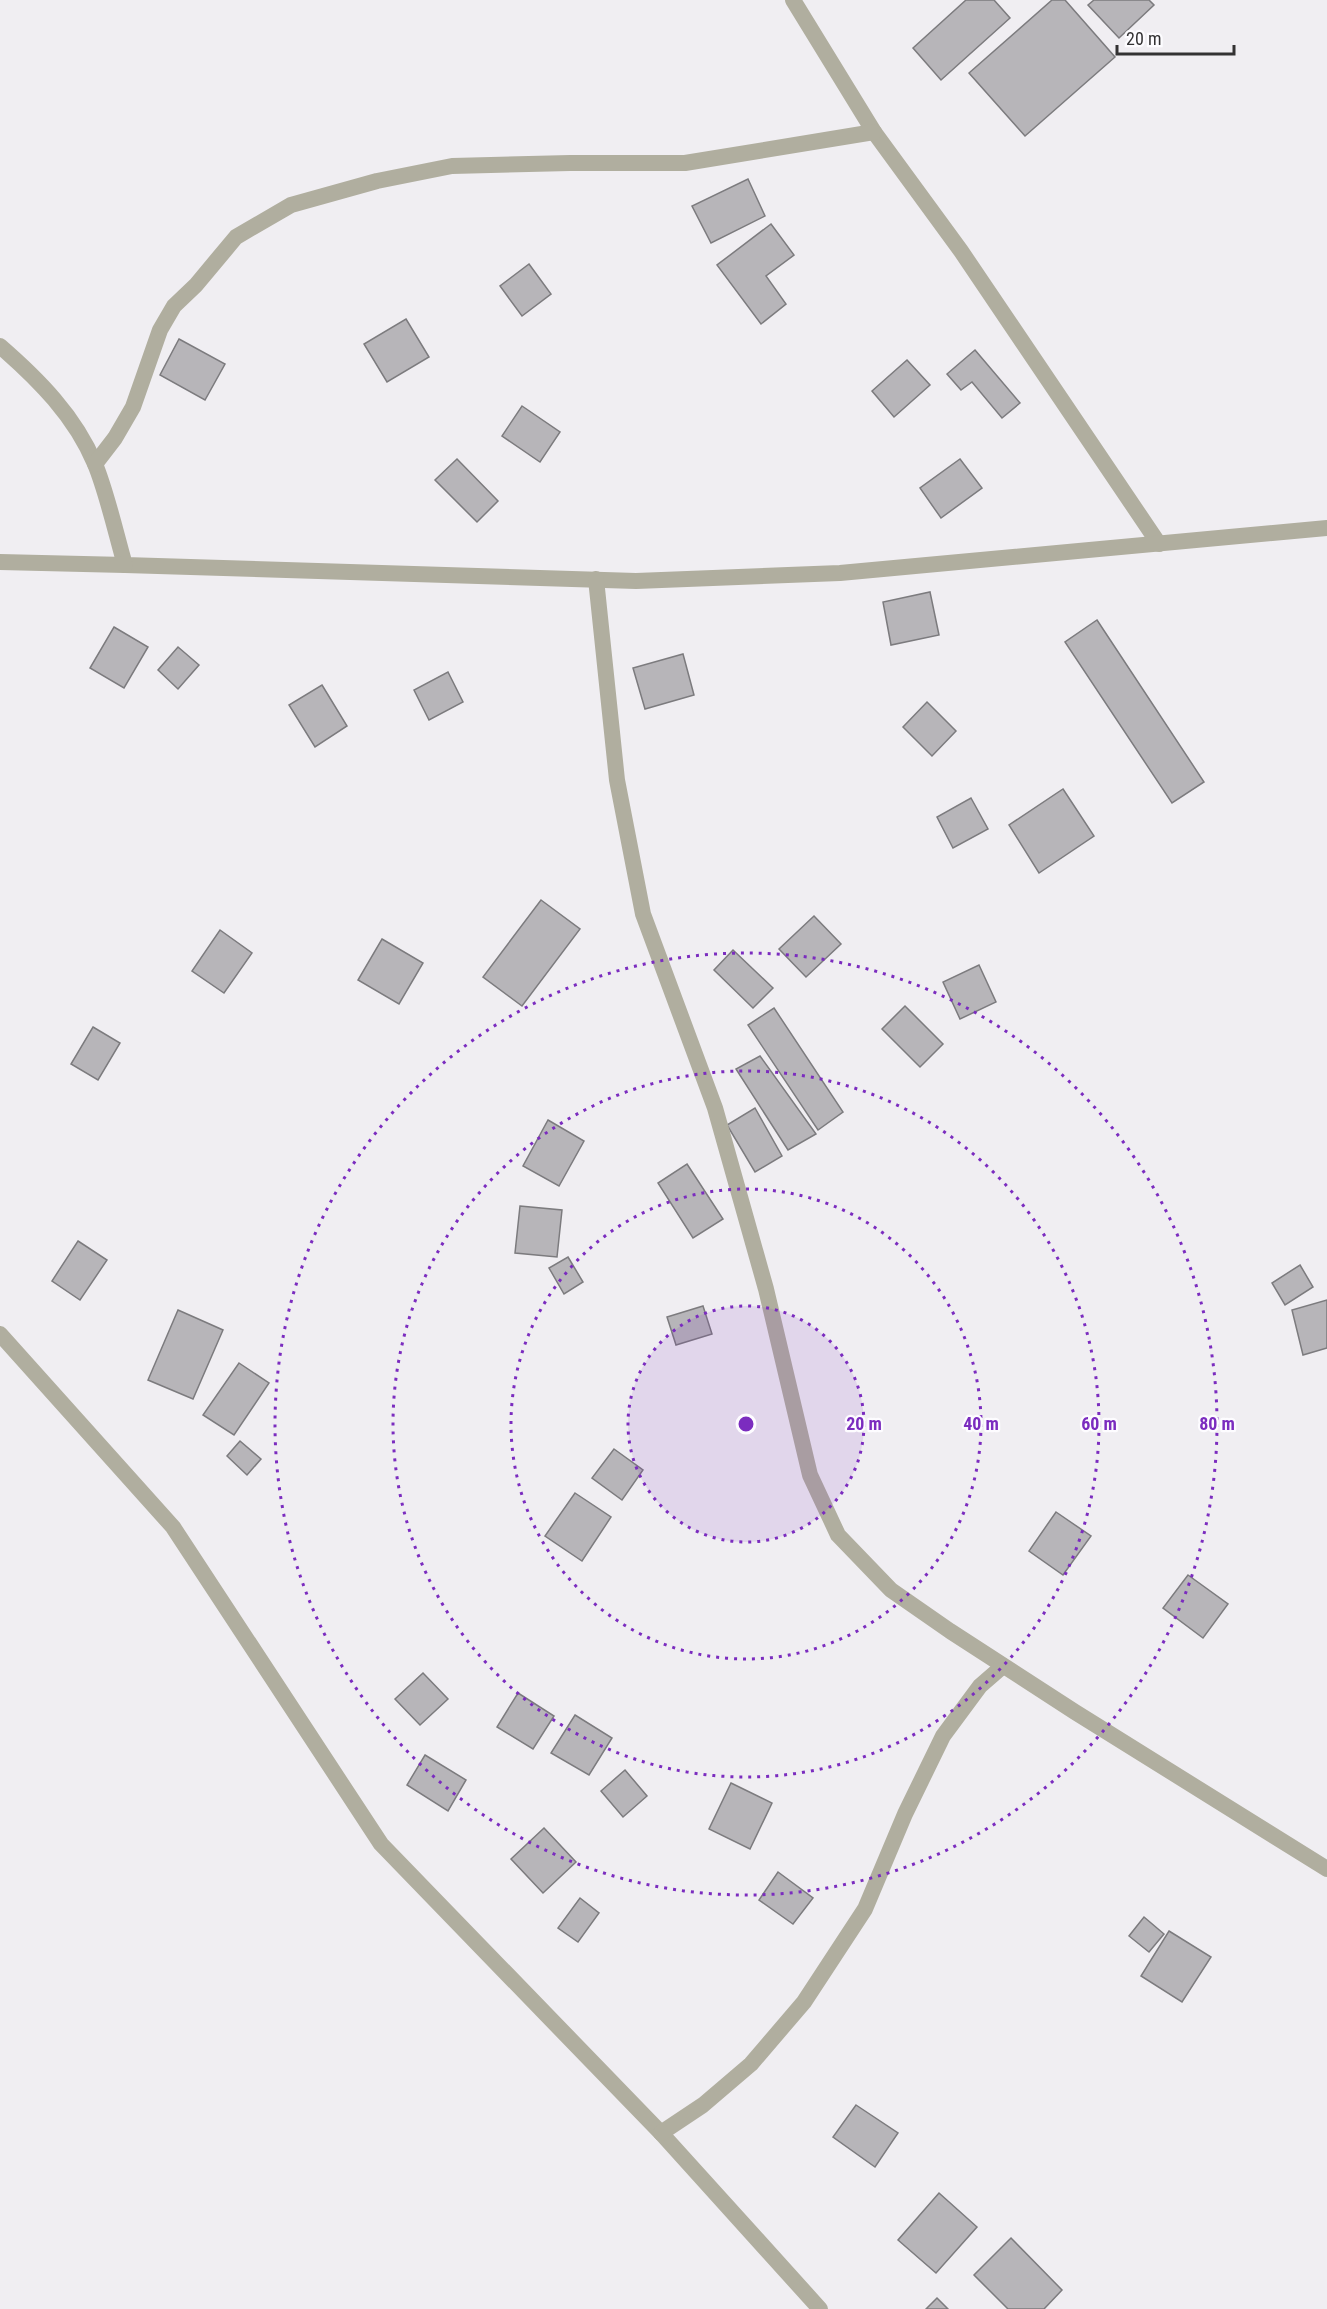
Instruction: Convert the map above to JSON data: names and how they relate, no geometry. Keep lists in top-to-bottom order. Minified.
{"scale_bar":"20 m","rings":["20 m","40 m","60 m","80 m"]}
